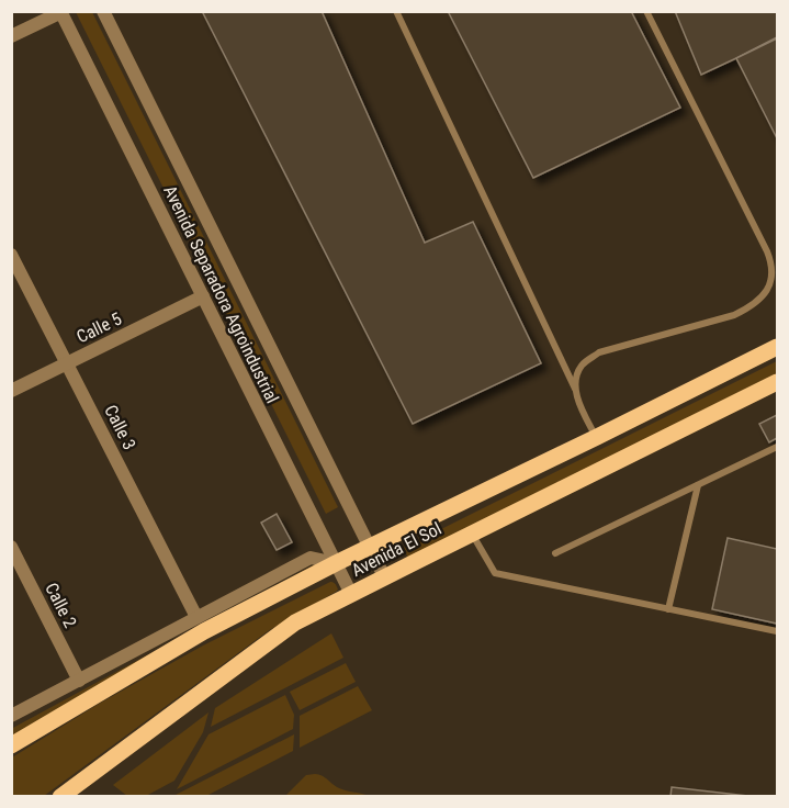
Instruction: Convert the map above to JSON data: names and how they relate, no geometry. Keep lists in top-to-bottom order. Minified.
{"streets":{"main road":["Avenida El Sol"],"street":["Avenida Separadora Agroindustrial","Calle 5","Calle 3","Calle 2"]},"crossings":[["Avenida Separadora Agroindustrial","Calle 5"],["Avenida Separadora Agroindustrial","Avenida El Sol"],["Calle 5","Calle 3"],["Calle 3","Avenida El Sol"],["Avenida El Sol","Calle 2"]]}
